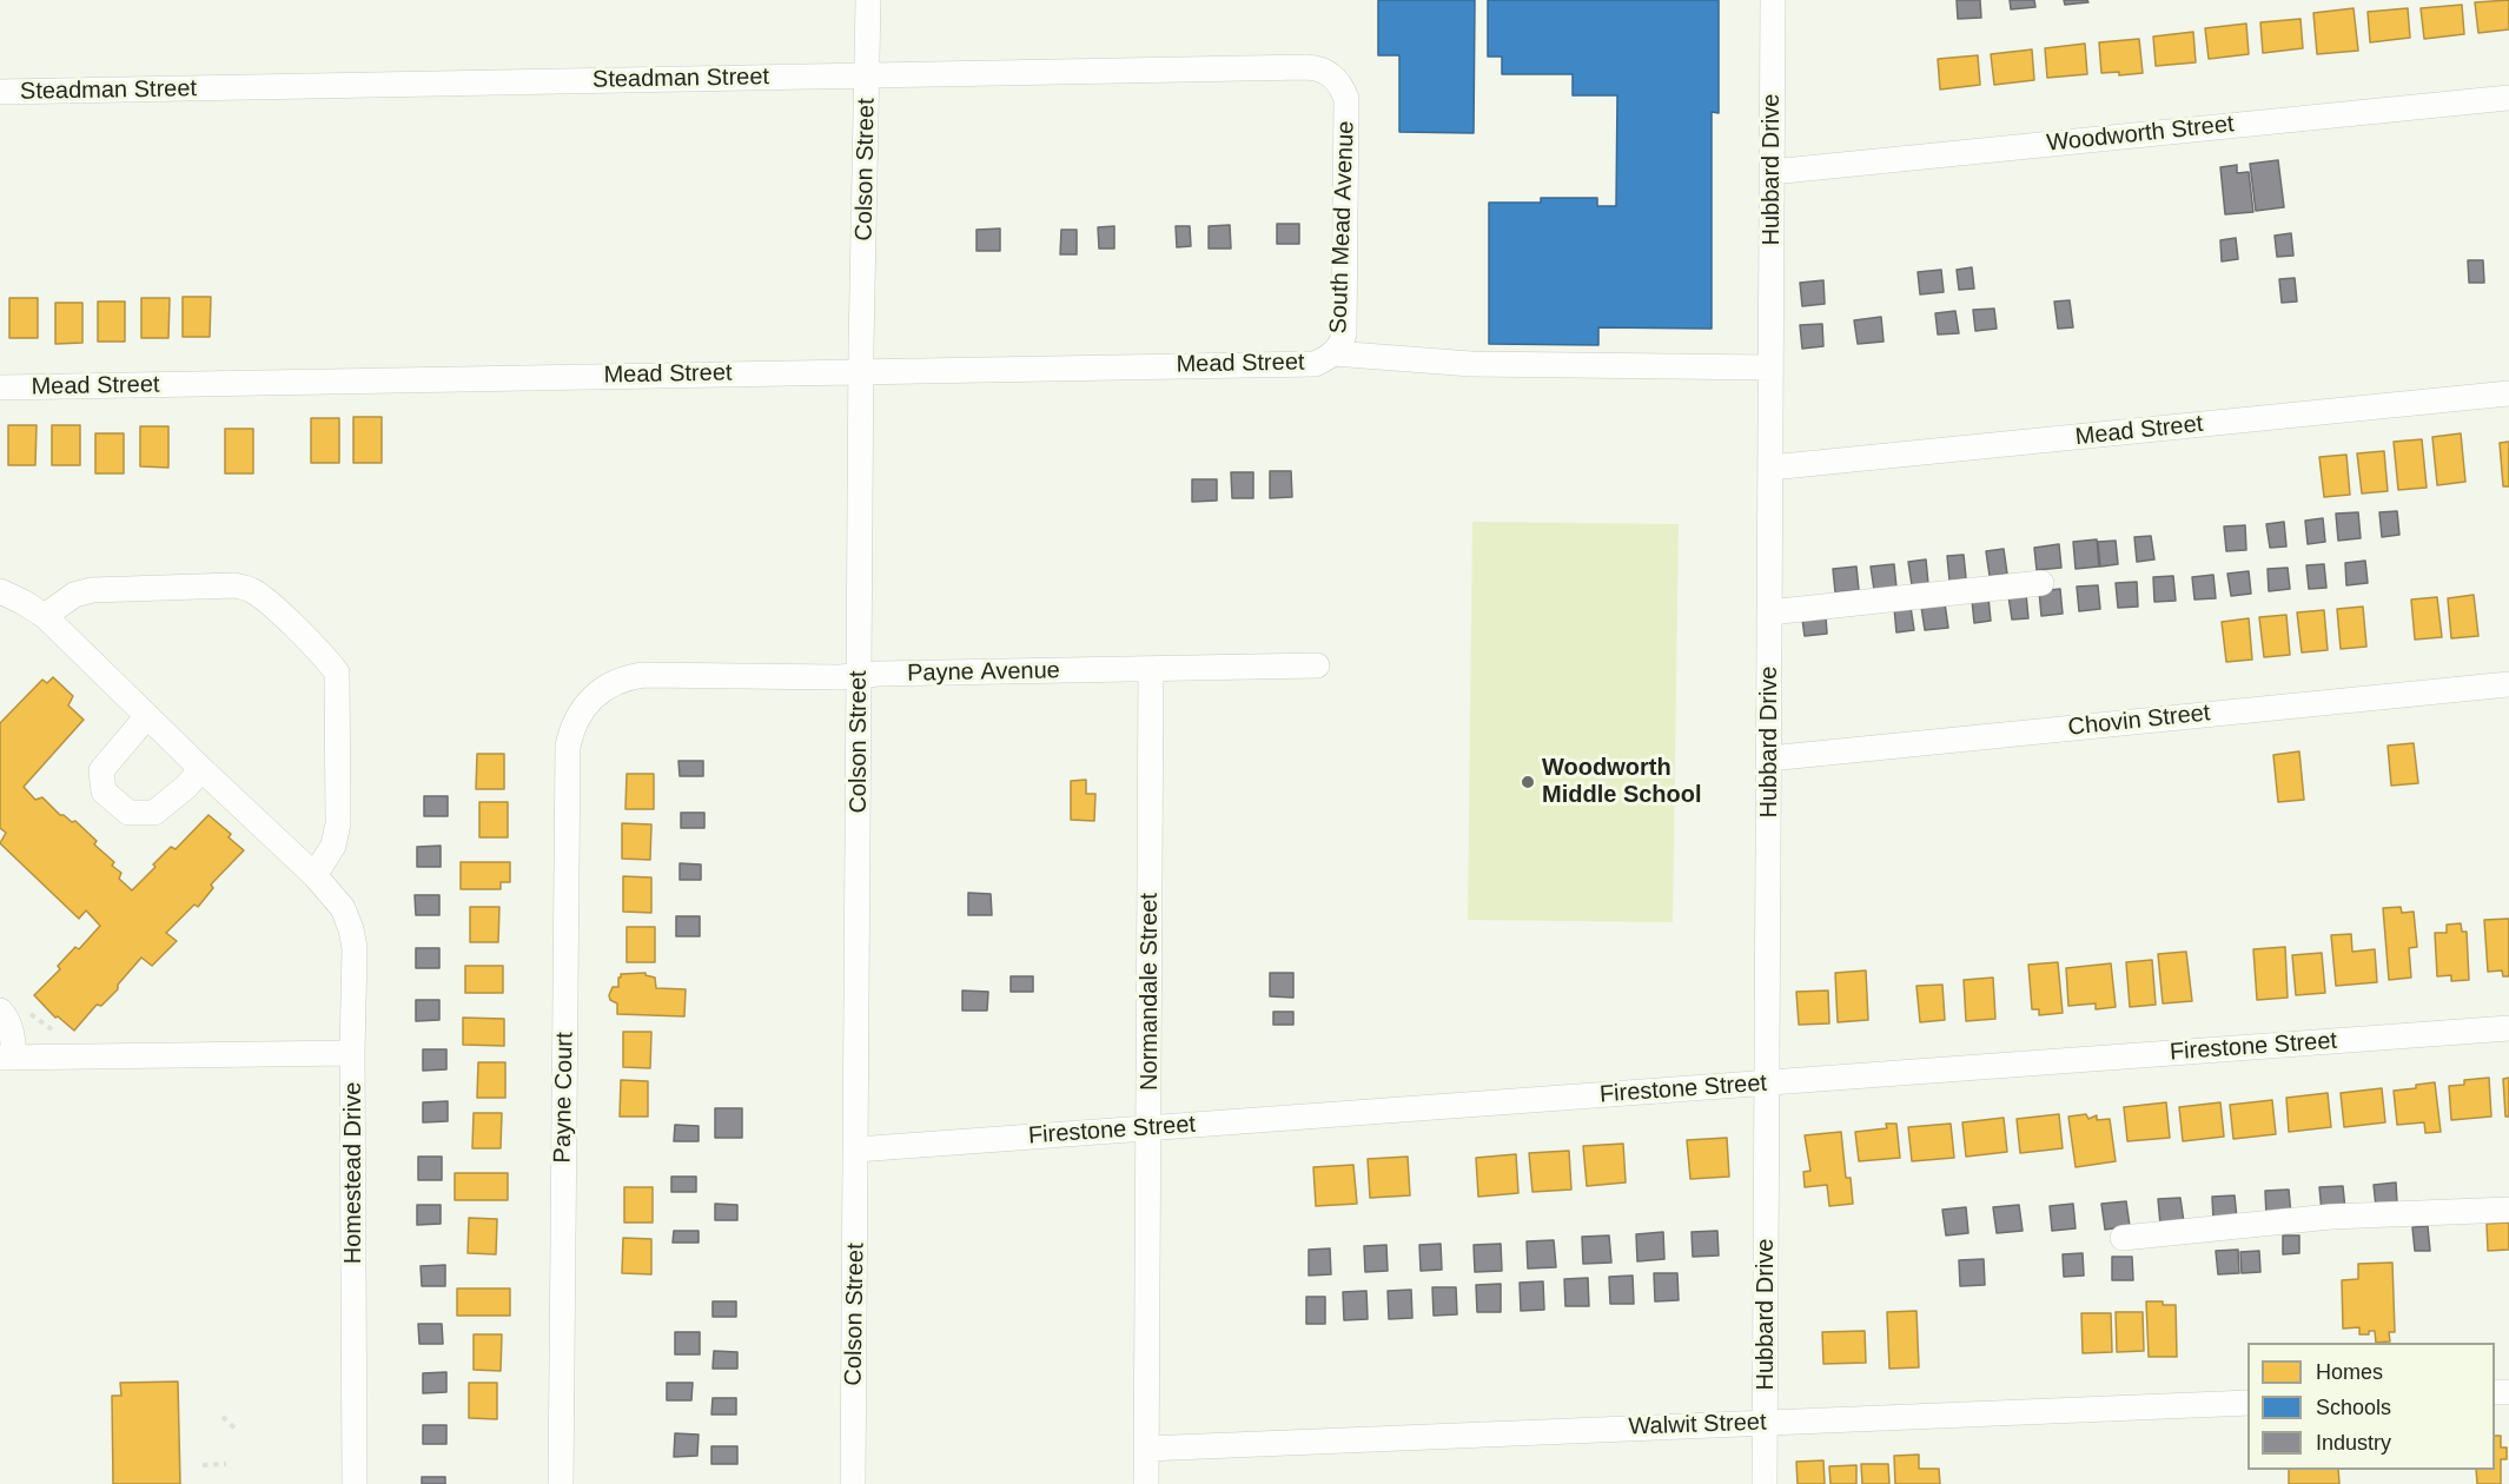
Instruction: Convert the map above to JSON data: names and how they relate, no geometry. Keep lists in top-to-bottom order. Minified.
{"streets":{"street":["Steadman Street","Woodworth Street","Colson Street","Hubbard Drive","South Mead Avenue","Mead Street","Payne Avenue","Chovin Street","Normandale Street","Firestone Street","Payne Court","Homestead Drive","Walwit Street"]},"crossings":[["Steadman Street","Colson Street"],["Steadman Street","South Mead Avenue"],["Woodworth Street","Hubbard Drive"],["Colson Street","Mead Street"],["Colson Street","Payne Avenue"],["Colson Street","Firestone Street"],["Hubbard Drive","Mead Street"],["Hubbard Drive","Chovin Street"],["Hubbard Drive","Firestone Street"],["Hubbard Drive","Walwit Street"],["South Mead Avenue","Mead Street"],["Payne Avenue","Normandale Street"],["Payne Avenue","Payne Court"],["Normandale Street","Firestone Street"],["Normandale Street","Walwit Street"]],"places":["Woodworth Middle School"],"legend":["Homes","Schools","Industry"]}
